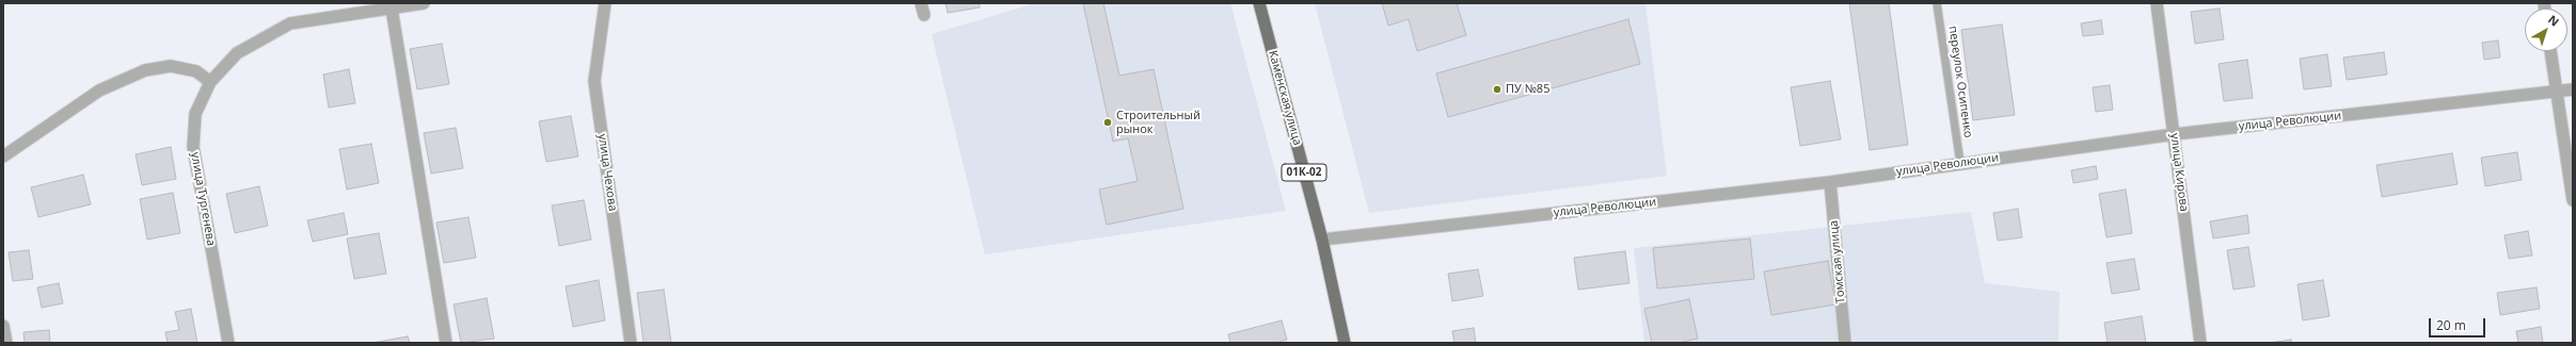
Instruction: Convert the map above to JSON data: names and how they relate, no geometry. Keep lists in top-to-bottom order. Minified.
{"streets":{"main road":["Каменская улица","01К-02"],"street":["улица Революции","улица Чехова","улица Кирова","улица Тургенева","Томская улица"],"lane":["переулок Осипенко"]},"crossings":[["переулок Осипенко","улица Революции"],["Каменская улица","улица Революции"],["улица Революции","улица Кирова"],["улица Революции","Томская улица"]],"places":["ПУ №85","Строительный рынок"],"scale_bar":"20 m","north":"top right"}
